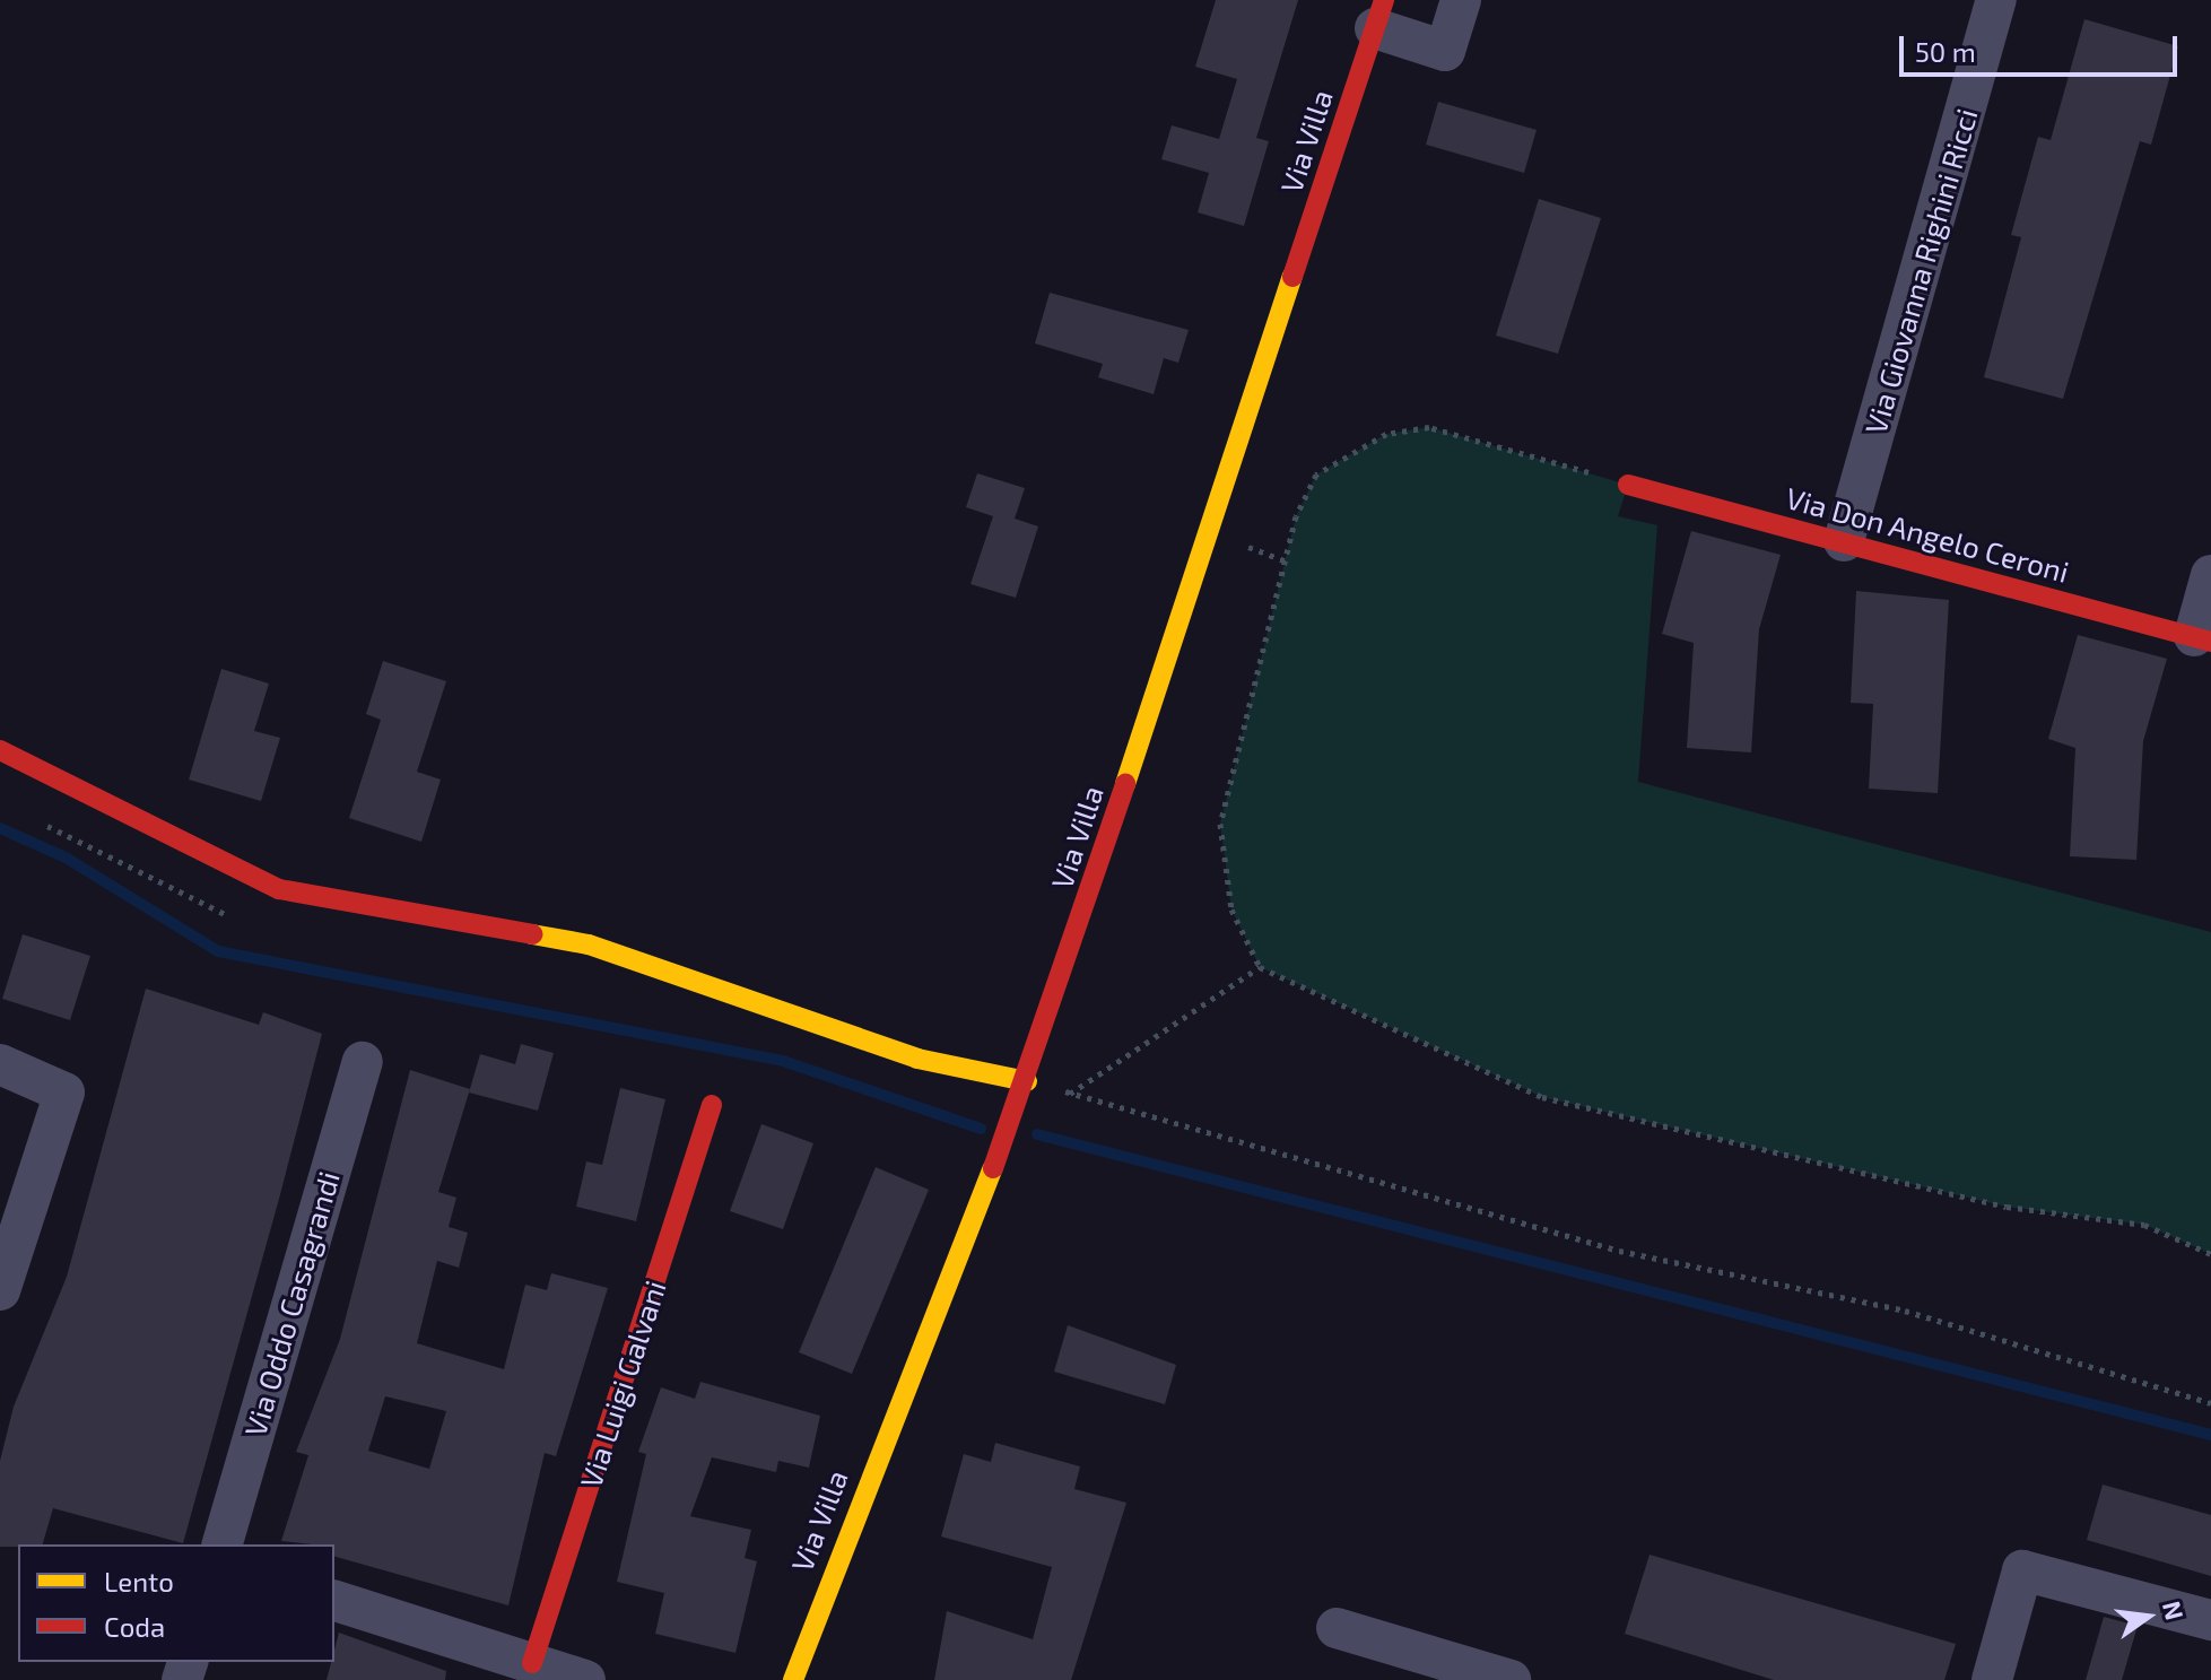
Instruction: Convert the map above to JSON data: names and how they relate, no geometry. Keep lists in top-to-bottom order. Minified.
{"streets":{"street":["Via Villa","Via Giovanna Righini Ricci","Via Don Angelo Ceroni","Via Oddo Casagrandi","Via Luigi Galvani"]},"crossings":[["Via Giovanna Righini Ricci","Via Don Angelo Ceroni"]],"legend":["Lento","Coda"],"scale_bar":"50 m","north":"right"}
